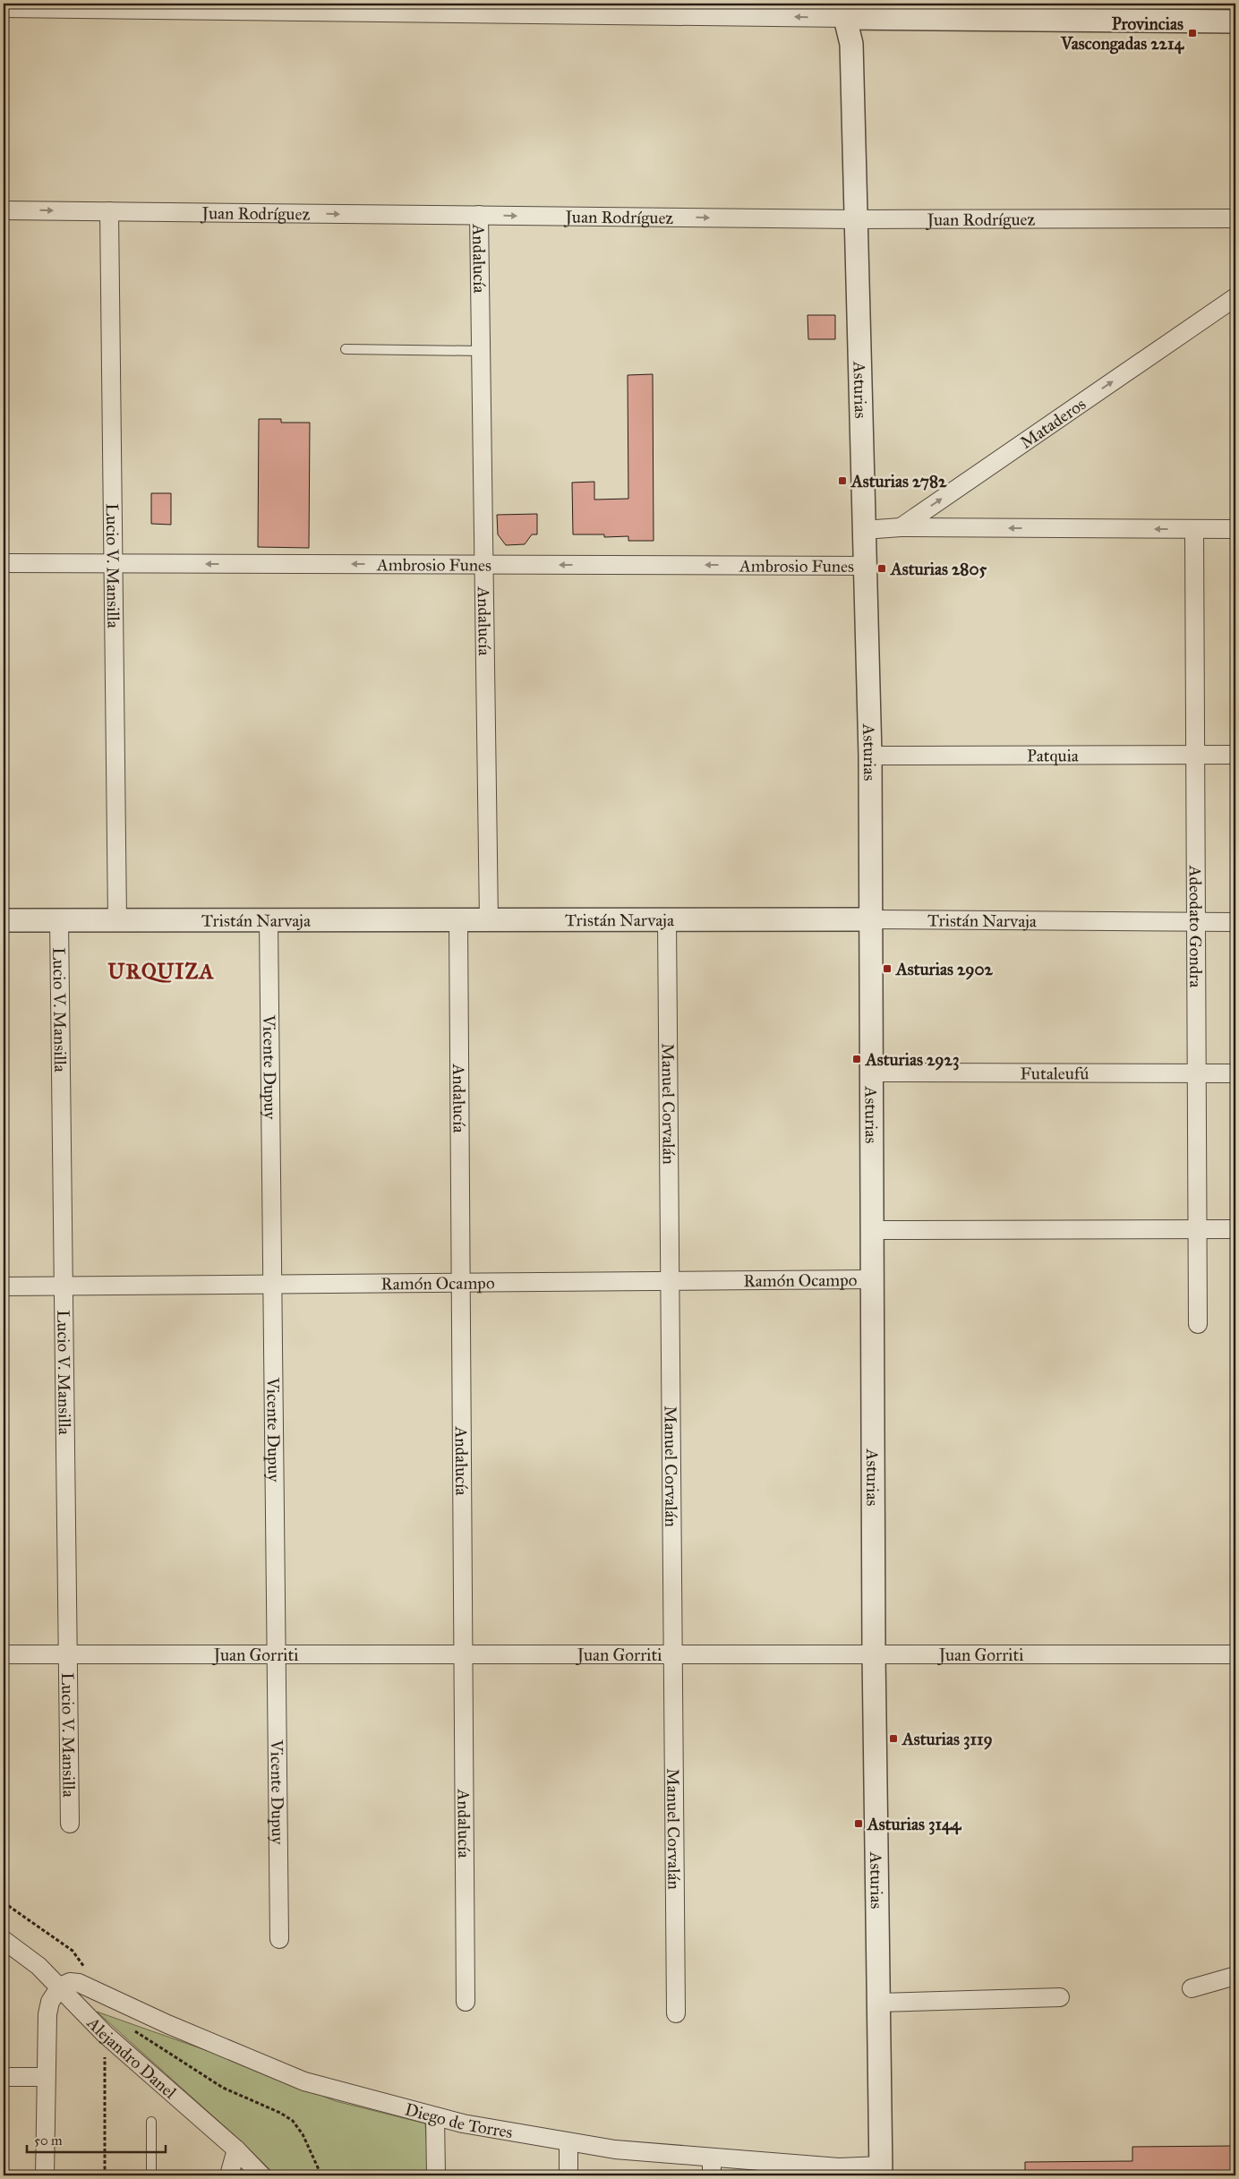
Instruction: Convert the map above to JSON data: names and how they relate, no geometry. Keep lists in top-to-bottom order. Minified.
{"streets":{"street":["Juan Rodríguez","Andalucía","Asturias","Mataderos","Ambrosio Funes","Lucio V. Mansilla","Patquia","Tristán Narvaja","Adeodato Gondra","Vicente Dupuy","Futaleufú","Manuel Corvalán","Ramón Ocampo","Juan Gorriti","Alejandro Danel","Diego de Torres"]},"crossings":[["Juan Rodríguez","Andalucía"],["Juan Rodríguez","Asturias"],["Juan Rodríguez","Lucio V. Mansilla"],["Andalucía","Ambrosio Funes"],["Andalucía","Tristán Narvaja"],["Andalucía","Ramón Ocampo"],["Andalucía","Juan Gorriti"],["Asturias","Ambrosio Funes"],["Asturias","Patquia"],["Asturias","Tristán Narvaja"],["Asturias","Futaleufú"],["Asturias","Ramón Ocampo"],["Asturias","Juan Gorriti"],["Asturias","Diego de Torres"],["Ambrosio Funes","Lucio V. Mansilla"],["Lucio V. Mansilla","Tristán Narvaja"],["Lucio V. Mansilla","Ramón Ocampo"],["Lucio V. Mansilla","Juan Gorriti"],["Patquia","Adeodato Gondra"],["Tristán Narvaja","Adeodato Gondra"],["Tristán Narvaja","Vicente Dupuy"],["Tristán Narvaja","Manuel Corvalán"],["Adeodato Gondra","Futaleufú"],["Vicente Dupuy","Ramón Ocampo"],["Vicente Dupuy","Juan Gorriti"],["Manuel Corvalán","Ramón Ocampo"],["Manuel Corvalán","Juan Gorriti"],["Alejandro Danel","Diego de Torres"]],"one_way":["Juan Rodríguez","Mataderos","Ambrosio Funes"],"districts":["URQUIZA"],"places":{"transit":["Provincias Vascongadas 2214","Asturias 2782","Asturias 2805","Asturias 2902","Asturias 2923","Asturias 3119","Asturias 3144"]},"scale_bar":"50 m"}
